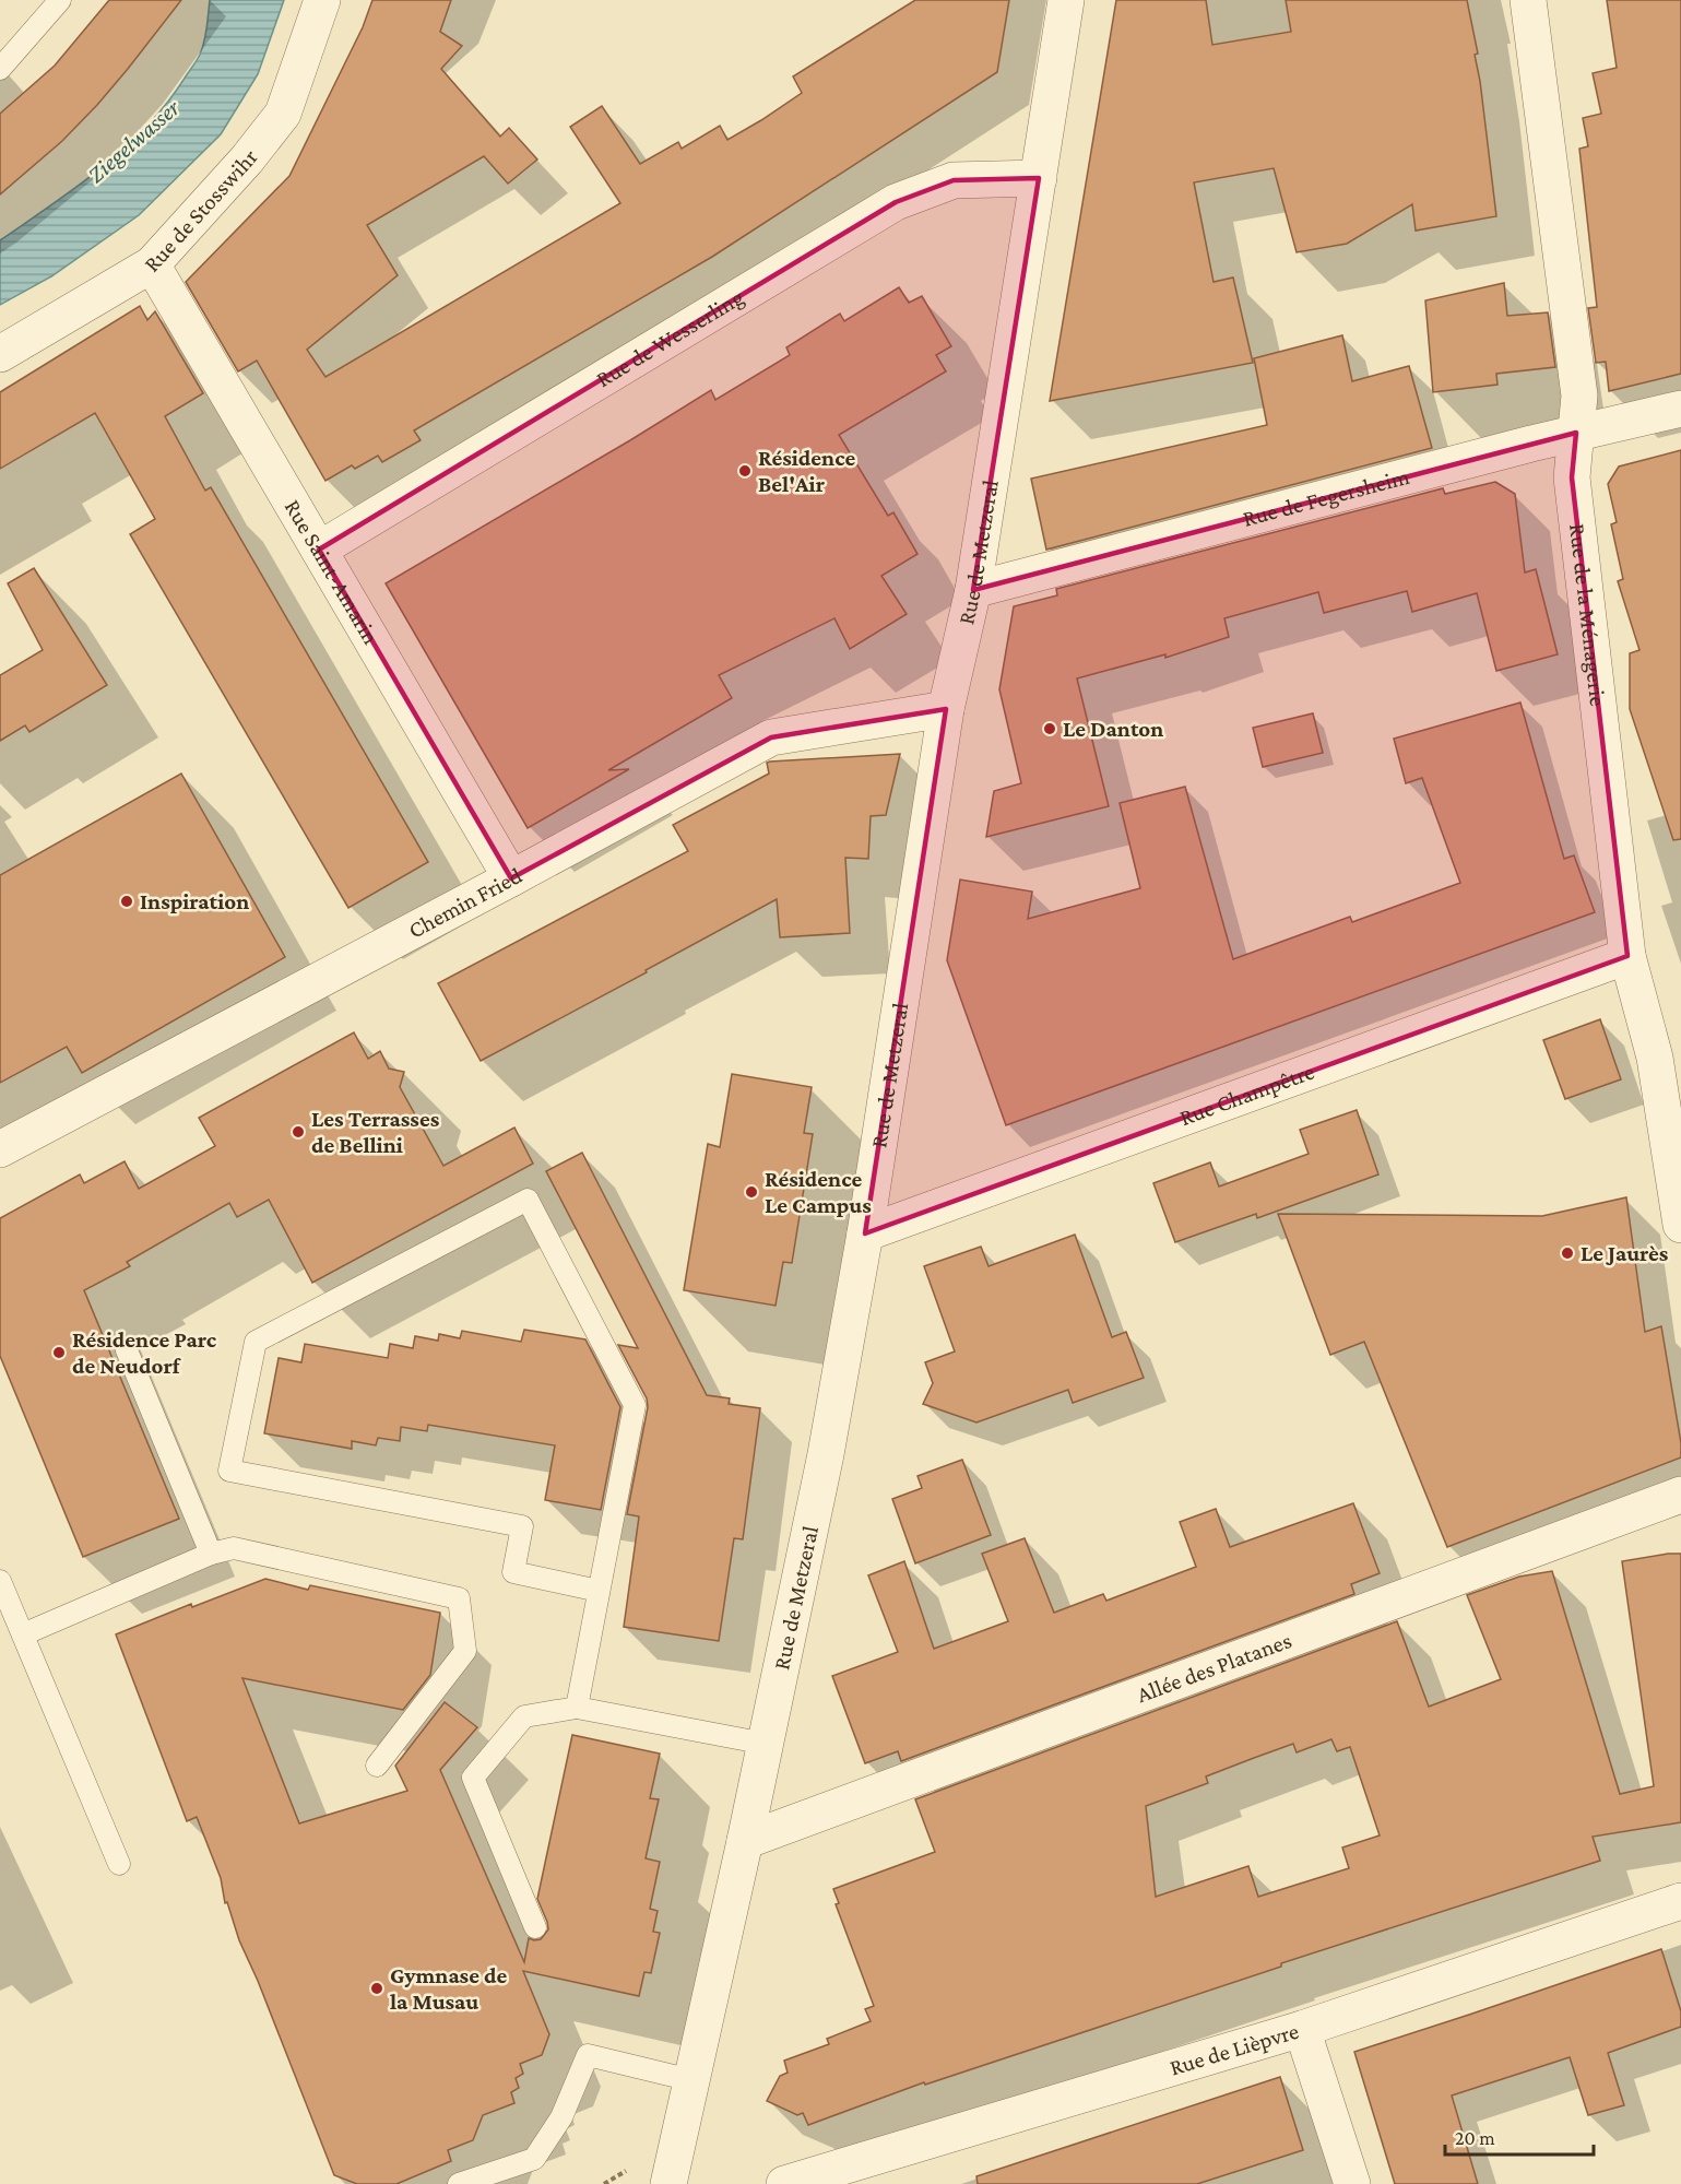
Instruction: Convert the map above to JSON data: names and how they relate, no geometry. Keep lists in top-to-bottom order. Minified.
{"streets":{"street":["Rue de Stosswihr","Rue de Wesserling","Rue de Fegersheim","Rue de Metzeral","Rue Saint-Amarin","Rue de la Ménagerie","Chemin Fried","Rue Champêtre","Allée des Platanes","Rue de Lièpvre"]},"crossings":[["Rue de Stosswihr","Rue Saint-Amarin"],["Rue de Wesserling","Rue de Metzeral"],["Rue de Wesserling","Rue Saint-Amarin"],["Rue de Fegersheim","Rue de Metzeral"],["Rue de Fegersheim","Rue de la Ménagerie"],["Rue de Metzeral","Chemin Fried"],["Rue de Metzeral","Rue Champêtre"],["Rue de Metzeral","Allée des Platanes"],["Rue Saint-Amarin","Chemin Fried"],["Rue de la Ménagerie","Rue Champêtre"]],"water":["Ziegelwasser"],"places":["Résidence Bel'Air","Le Danton","Inspiration","Les Terrasses de Bellini","Résidence Le Campus","Le Jaurès","Résidence Parc de Neudorf","Gymnase de la Musau"],"scale_bar":"20 m"}
